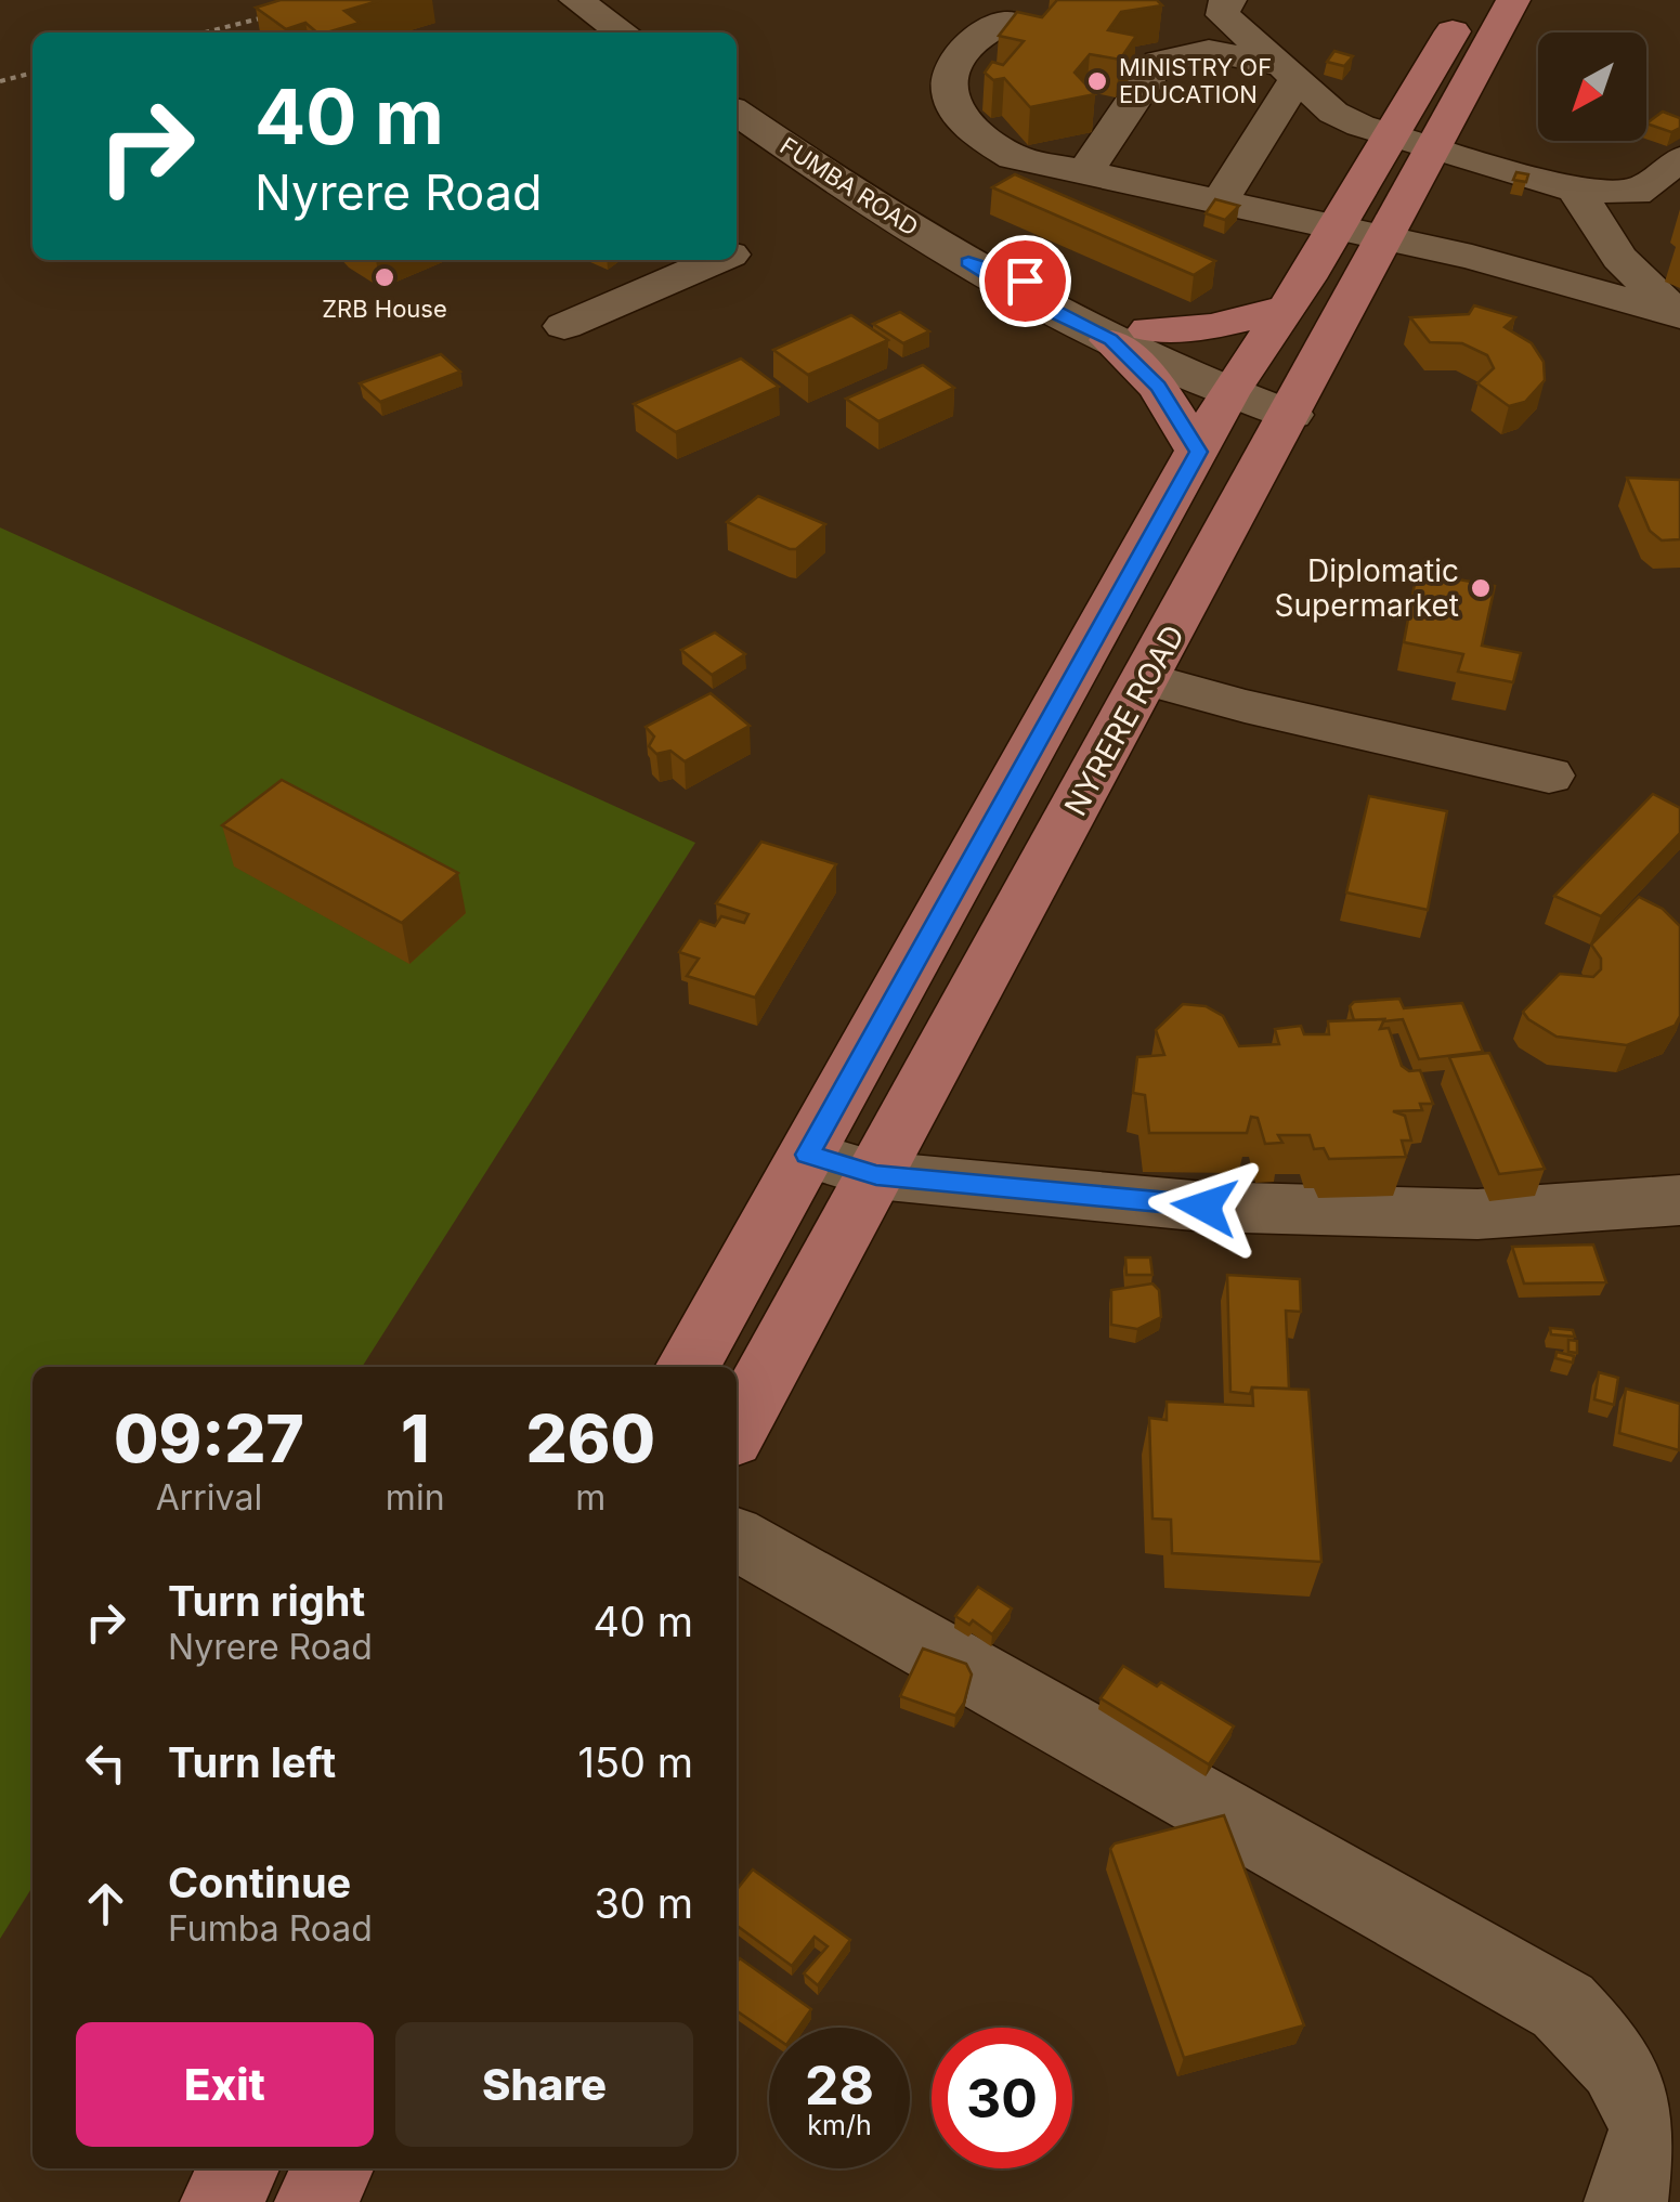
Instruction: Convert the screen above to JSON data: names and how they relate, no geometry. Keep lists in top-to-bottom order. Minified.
{"streets":{"main road":["NYRERE ROAD"],"street":["FUMBA ROAD"]},"crossings":[["FUMBA ROAD","NYRERE ROAD"]],"places":["MINISTRY OF EDUCATION","ZRB House","Diplomatic Supermarket"],"north":"bottom left","page":{"turn":["40 m","Nyrere Road"],"eta":["09:27","Arrival","1","min","260","m"],"list":[{"name":"Turn right","note":"Nyrere Road","value":"40 m"},{"name":"Turn left","value":"150 m"},{"name":"Continue","note":"Fumba Road","value":"30 m"}],"buttons":["Exit","Share"],"speed":"28 km/h","limit":"30"}}
